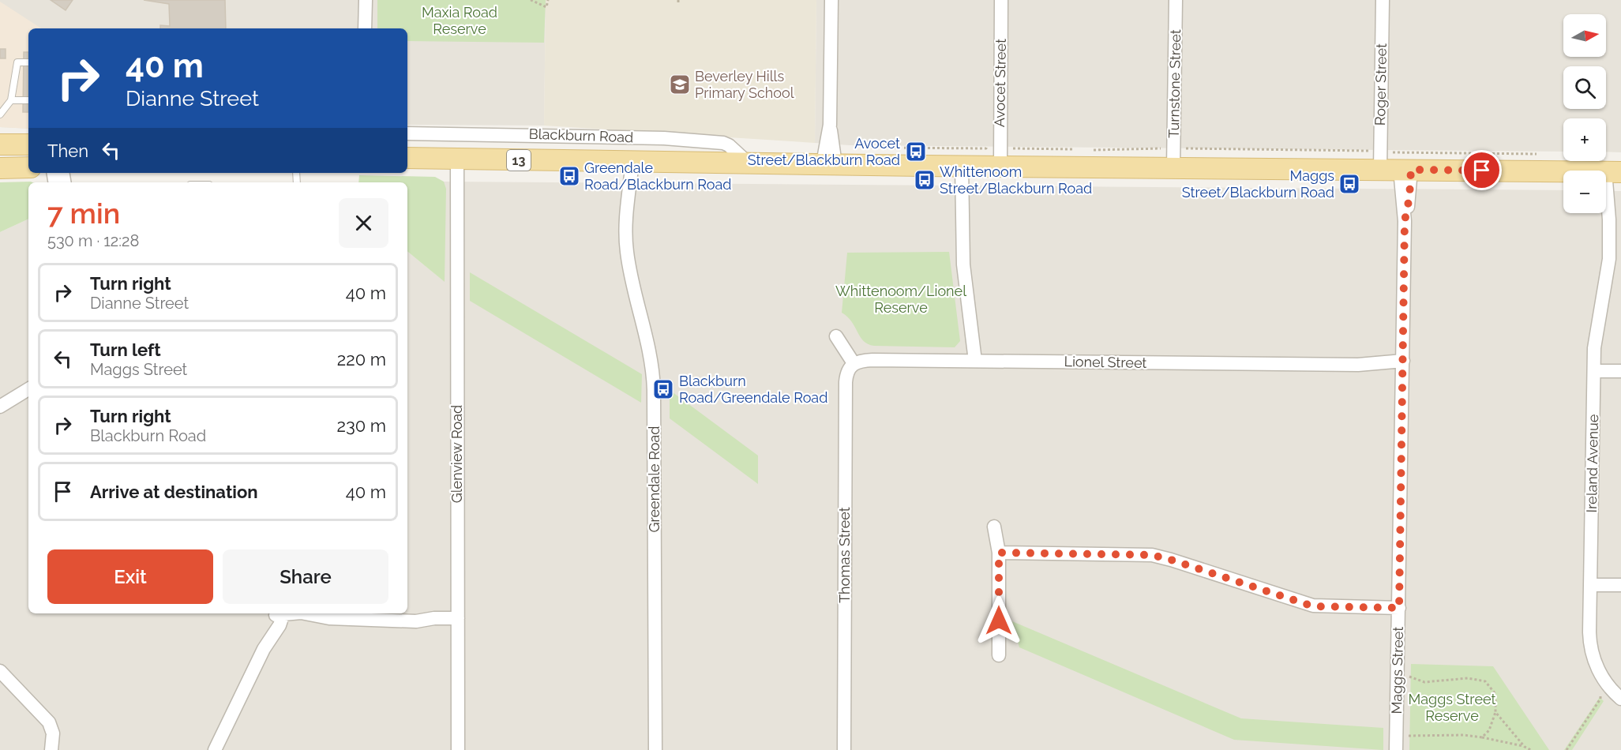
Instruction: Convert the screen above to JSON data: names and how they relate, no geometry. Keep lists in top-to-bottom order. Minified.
{"streets":{"main road":["Blackburn Road","13"],"street":["Avocet Street","Turnstone Street","Roger Street","Lionel Street","Glenview Road","Ireland Avenue","Greendale Road","Thomas Street","Maggs Street"]},"crossings":[["Avocet Street","Blackburn Road"],["Turnstone Street","Blackburn Road"],["Roger Street","Blackburn Road"],["Roger Street","Maggs Street"],["Blackburn Road","Glenview Road"],["Blackburn Road","Ireland Avenue"],["Blackburn Road","Greendale Road"],["Blackburn Road","Maggs Street"],["Lionel Street","Thomas Street"],["Lionel Street","Maggs Street"]],"parks":["Maxia Road Reserve","Whittenoom/Lionel Reserve","Maggs Street Reserve"],"places":{"school or university":["Beverley Hills Primary School"],"bus stop":["Avocet Street/Blackburn Road","Greendale Road/Blackburn Road","Whittenoom Street/Blackburn Road","Maggs Street/Blackburn Road","Blackburn Road/Greendale Road"]},"north":"right","page":{"map_buttons":["+","−"],"turn":["40 m","Dianne Street"],"then":"Then","heading":["7 min","530 m · 12:28"],"list":[{"name":"Turn right","note":"Dianne Street","value":"40 m"},{"name":"Turn left","note":"Maggs Street","value":"220 m"},{"name":"Turn right","note":"Blackburn Road","value":"230 m"},{"name":"Arrive at destination","value":"40 m"}],"buttons":["Exit","Share"]}}
